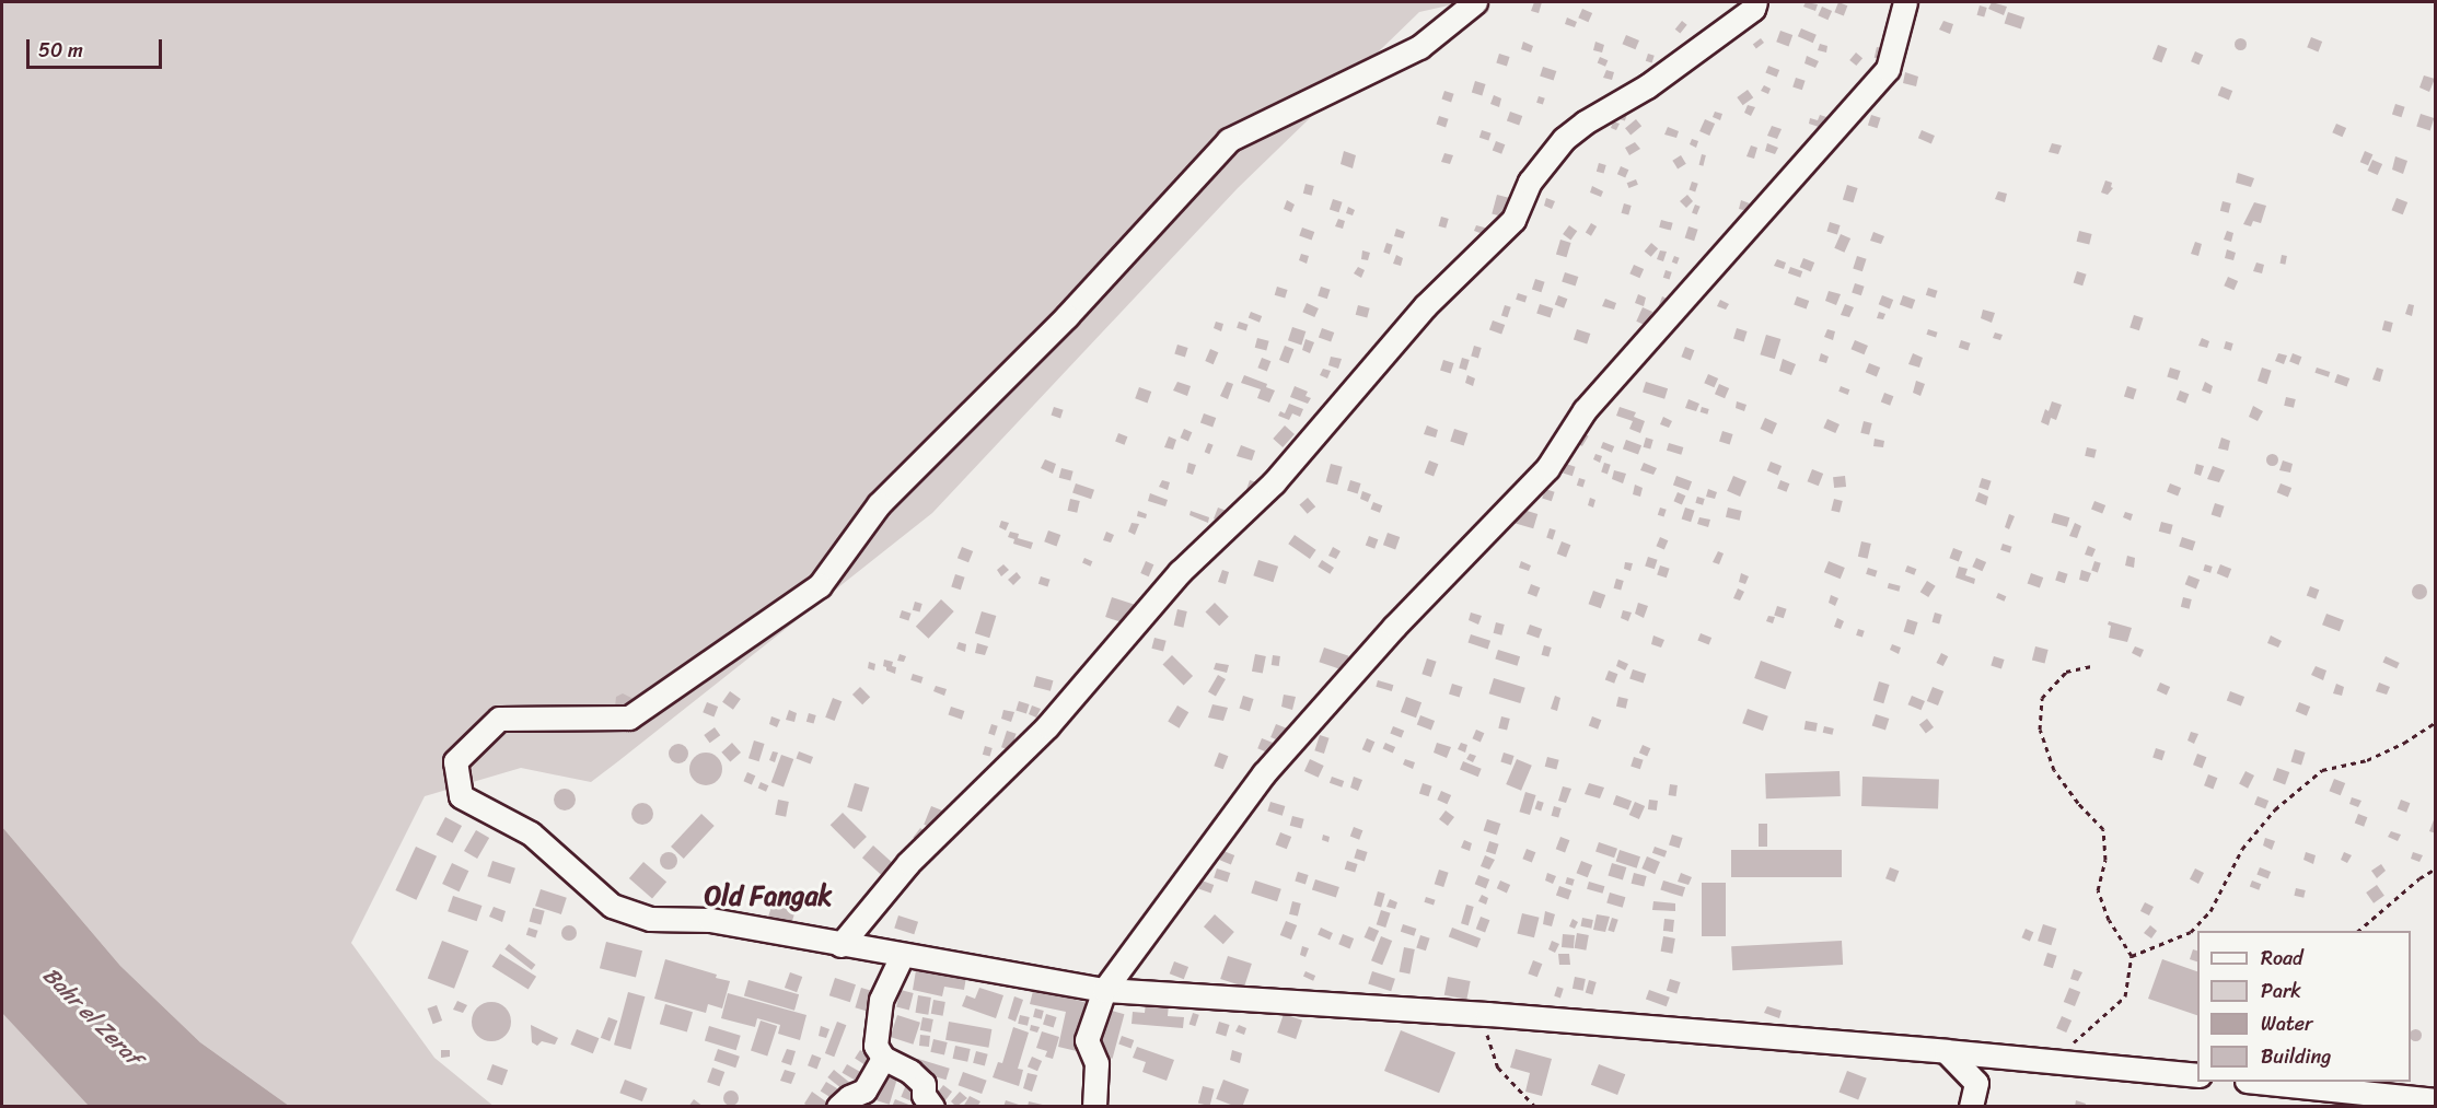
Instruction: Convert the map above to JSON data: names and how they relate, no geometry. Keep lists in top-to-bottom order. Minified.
{"districts":["Old Fangak"],"water":["Bahr el Zeraf"],"legend":["Road","Park","Water","Building"],"scale_bar":"50 m"}
